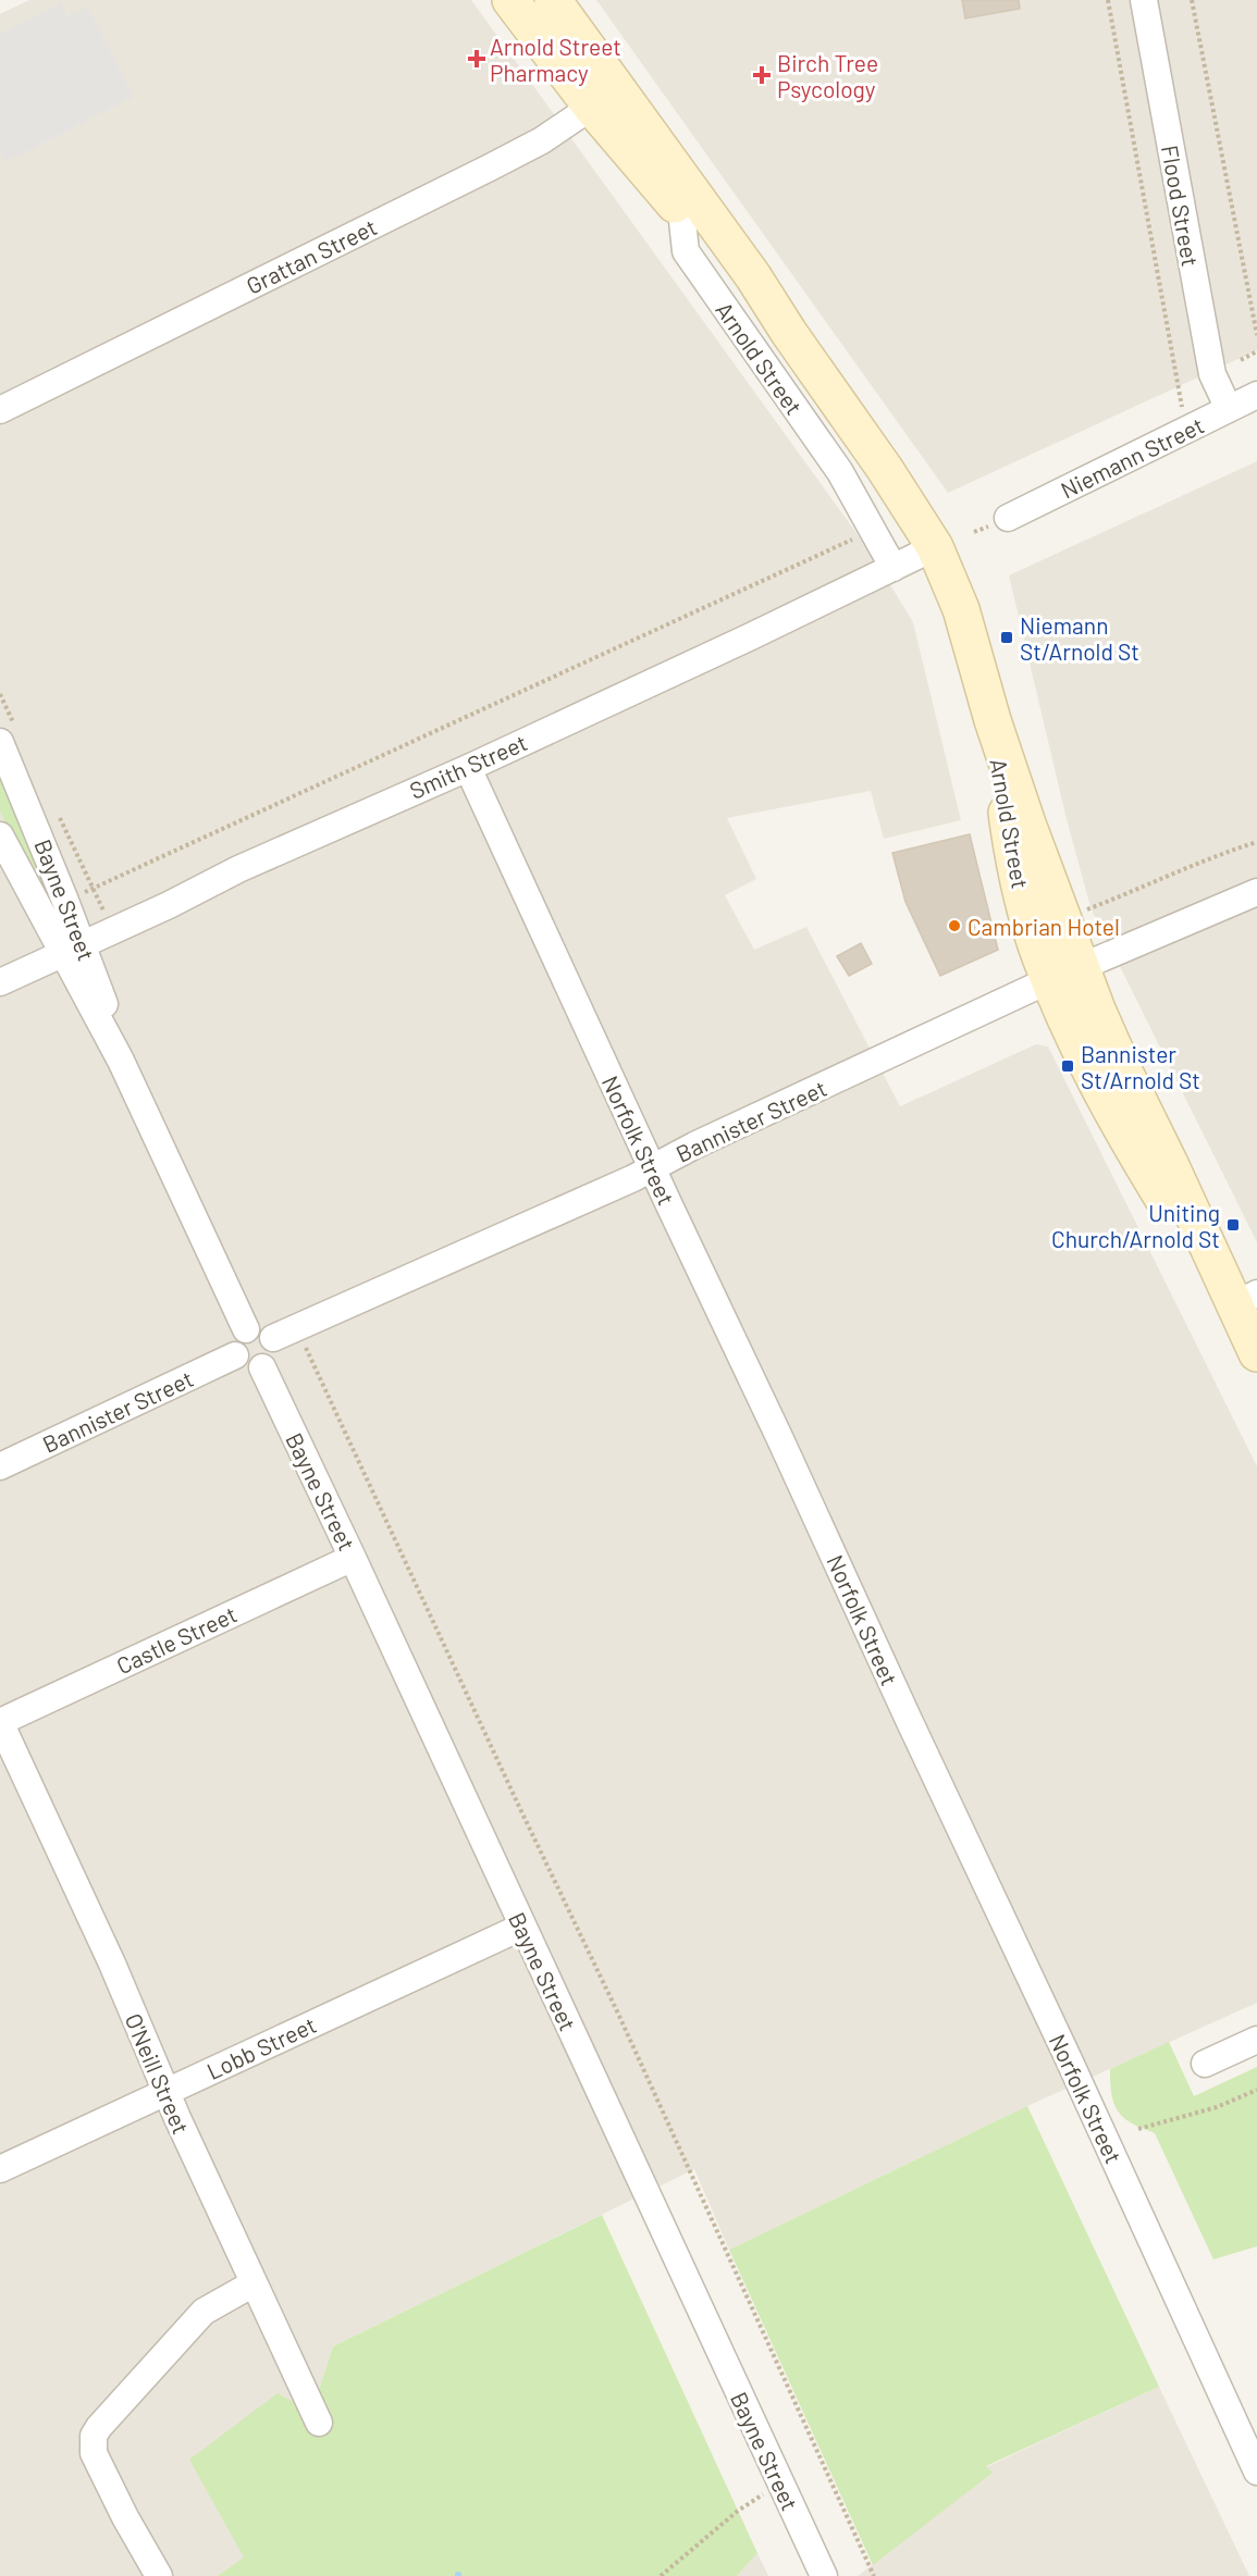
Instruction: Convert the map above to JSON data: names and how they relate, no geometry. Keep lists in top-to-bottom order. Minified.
{"streets":{"main road":["Arnold Street"],"street":["Flood Street","Grattan Street","Niemann Street","Smith Street","Bayne Street","Bannister Street","Norfolk Street","Castle Street","Lobb Street","O'Neill Street"]},"crossings":[["Flood Street","Niemann Street"],["Grattan Street","Arnold Street"],["Arnold Street","Smith Street"],["Arnold Street","Bannister Street"],["Smith Street","Bayne Street"],["Smith Street","Norfolk Street"],["Bayne Street","Bannister Street"],["Bayne Street","Castle Street"],["Bayne Street","Lobb Street"],["Bannister Street","Norfolk Street"],["Castle Street","O'Neill Street"],["Lobb Street","O'Neill Street"]],"places":{"health":["Arnold Street Pharmacy","Birch Tree Psycology"],"transit":["Niemann St/Arnold St","Bannister St/Arnold St","Uniting Church/Arnold St"],"other":["Cambrian Hotel"]}}
